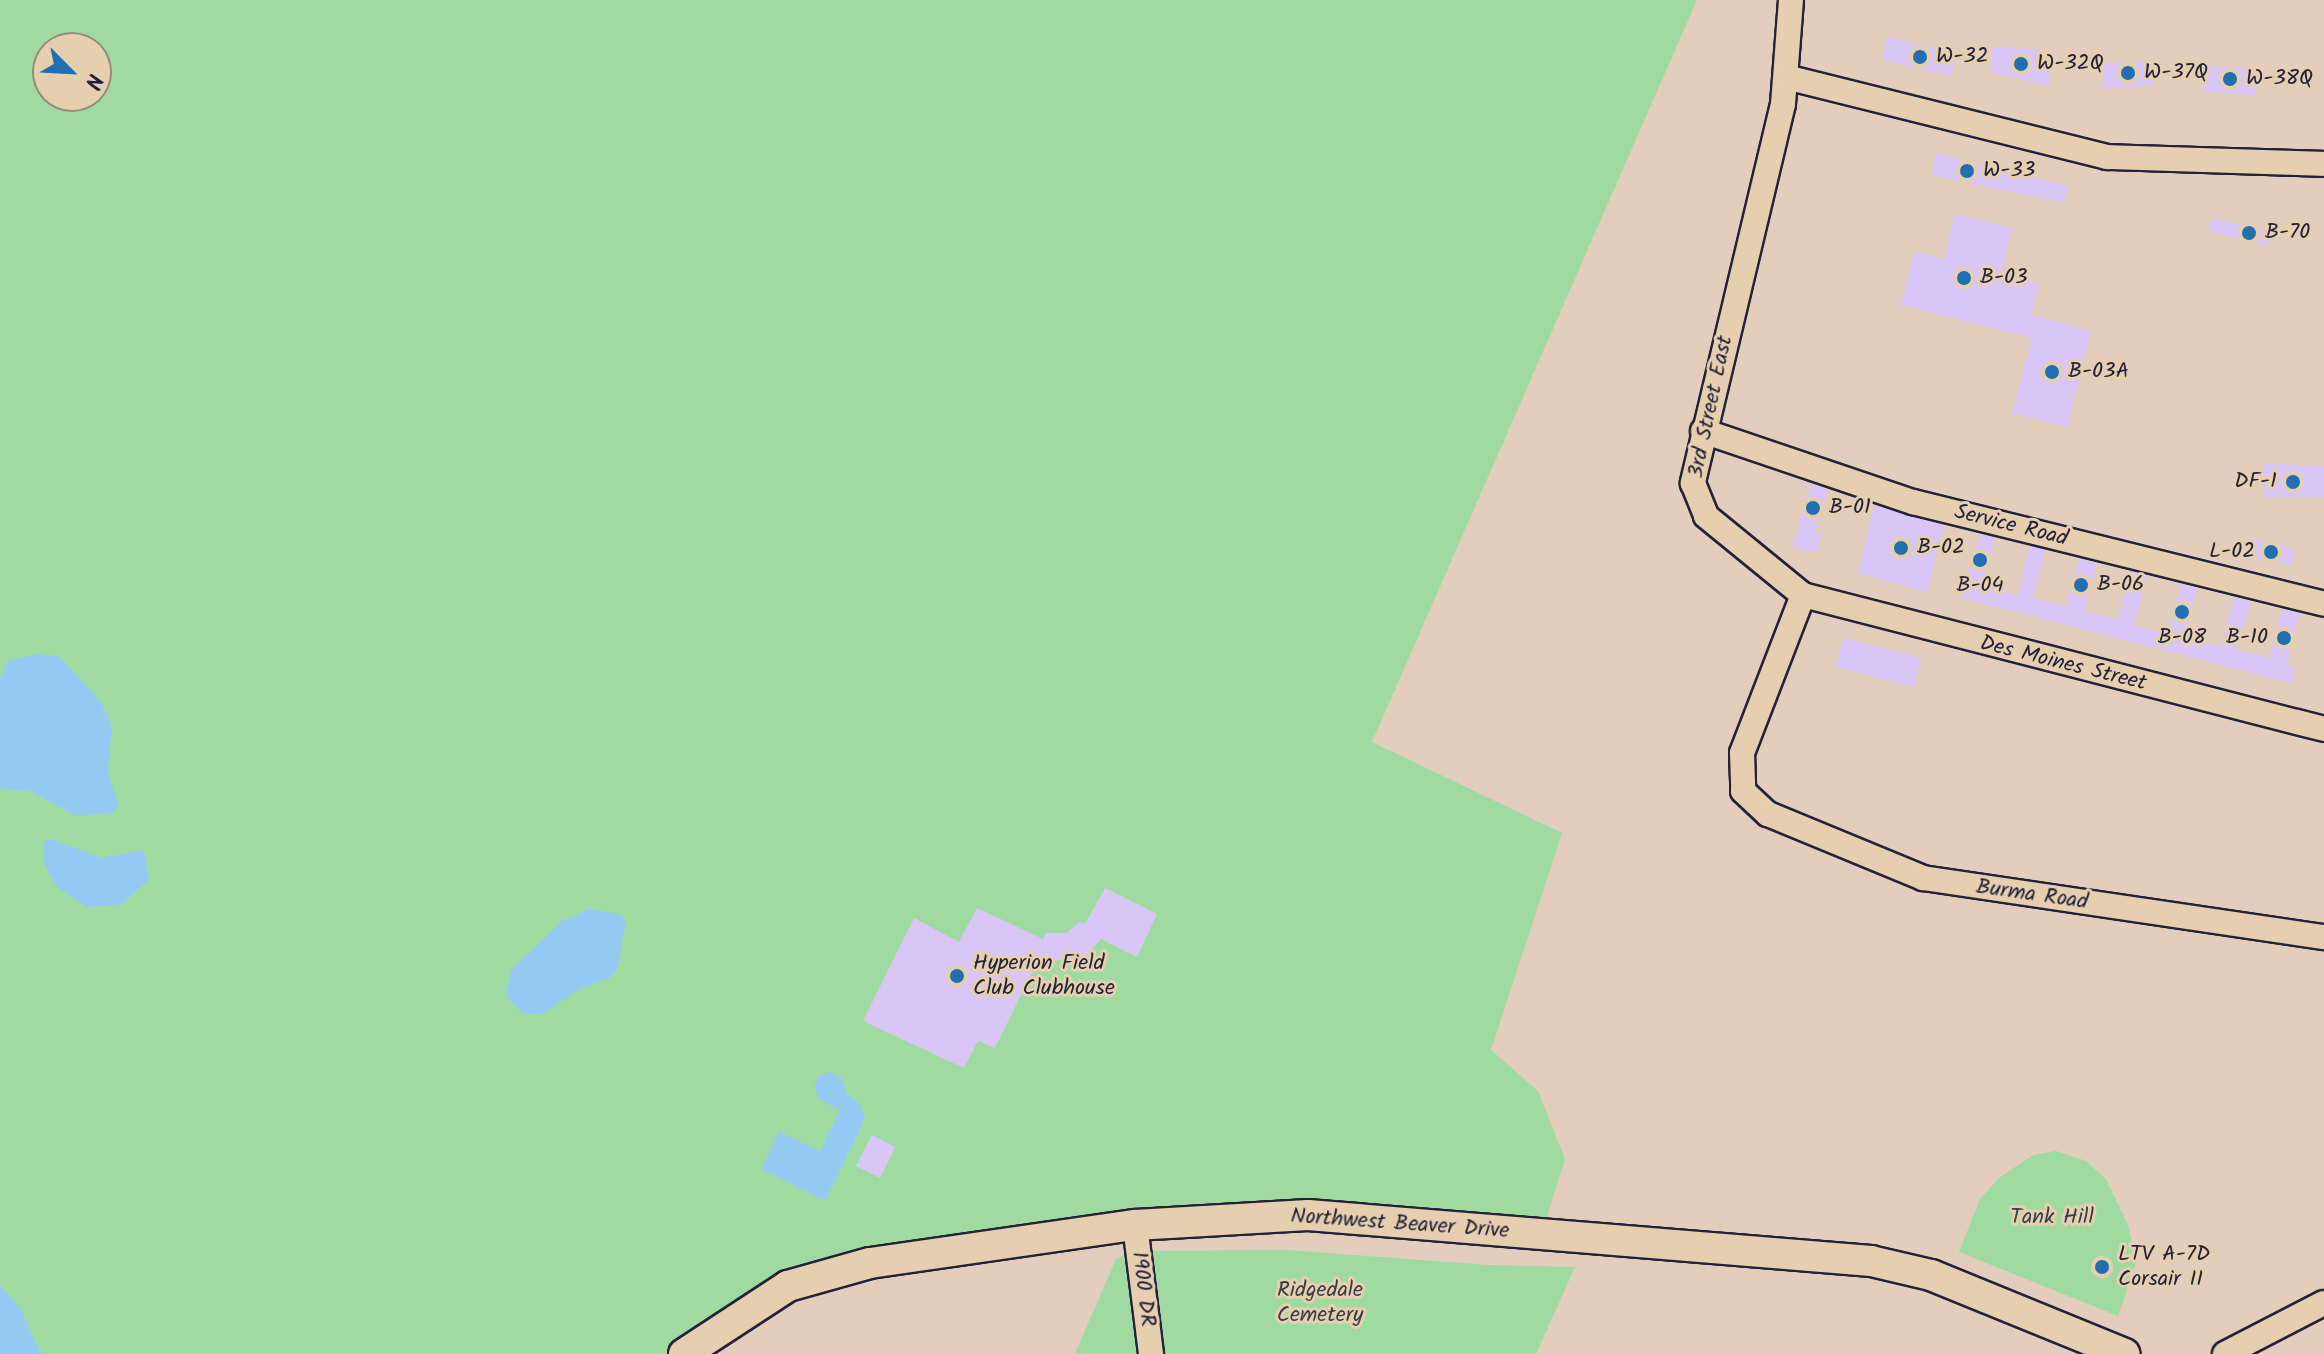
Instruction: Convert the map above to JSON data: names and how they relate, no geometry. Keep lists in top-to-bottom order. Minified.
{"streets":{"main road":["Northwest Beaver Drive"],"street":["3rd Street East","Service Road","Des Moines Street","Burma Road","1900 DR"]},"crossings":[["3rd Street East","Service Road"],["3rd Street East","Des Moines Street"],["3rd Street East","Burma Road"],["Des Moines Street","Burma Road"],["Northwest Beaver Drive","1900 DR"]],"parks":["Tank Hill","Ridgedale Cemetery"],"places":["W-32","W-32Q","W-37Q","W-38Q","W-33","B-70","B-03","B-03A","DF-1","B-01","B-02","L-02","B-04","B-06","B-08","B-10","Hyperion Field Club Clubhouse","LTV A-7D Corsair II"],"north":"bottom right"}
